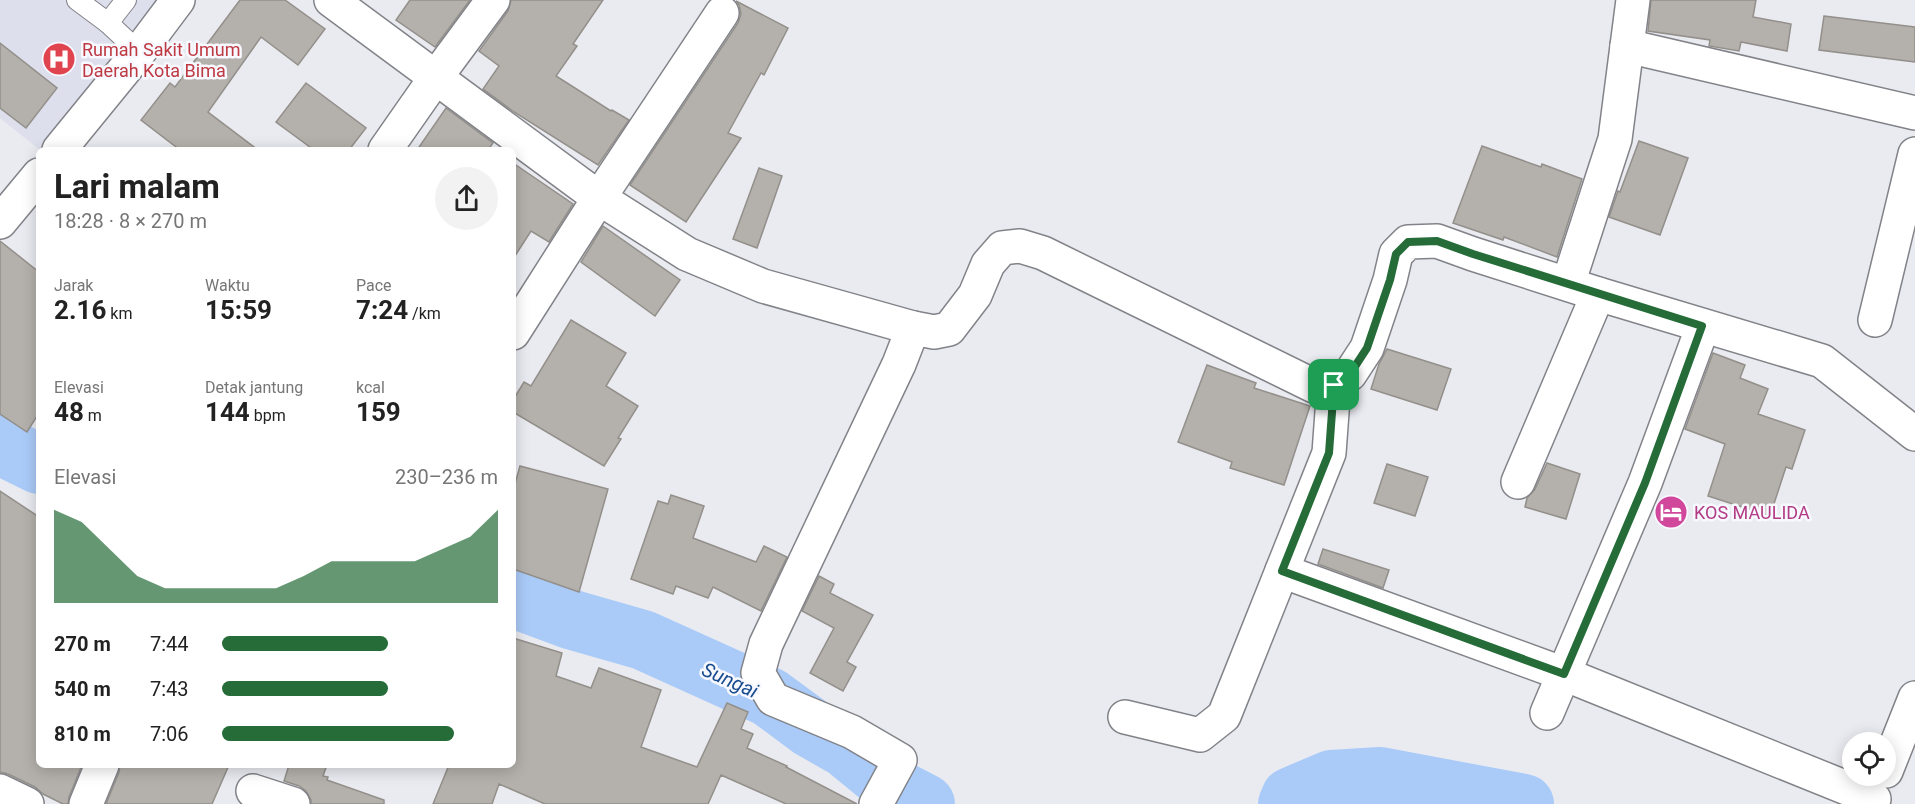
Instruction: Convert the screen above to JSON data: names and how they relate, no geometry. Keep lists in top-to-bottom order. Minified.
{"water":["Sungai"],"places":{"hospital":["Rumah Sakit Umum Daerah Kota Bima"],"hotel":["KOS MAULIDA"]},"page":{"heading":["Lari malam","18:28 · 8 × 270 m"],"stats":[["Jarak","2.16 km"],["Waktu","15:59"],["Pace","7:24 /km"],["Elevasi","48 m"],["Detak jantung","144 bpm"],["kcal","159"]],"chart":["Elevasi","230–236 m"],"list":[{"name":"270 m","note":"7:44"},{"name":"540 m","note":"7:43"},{"name":"810 m","note":"7:06"}]}}
